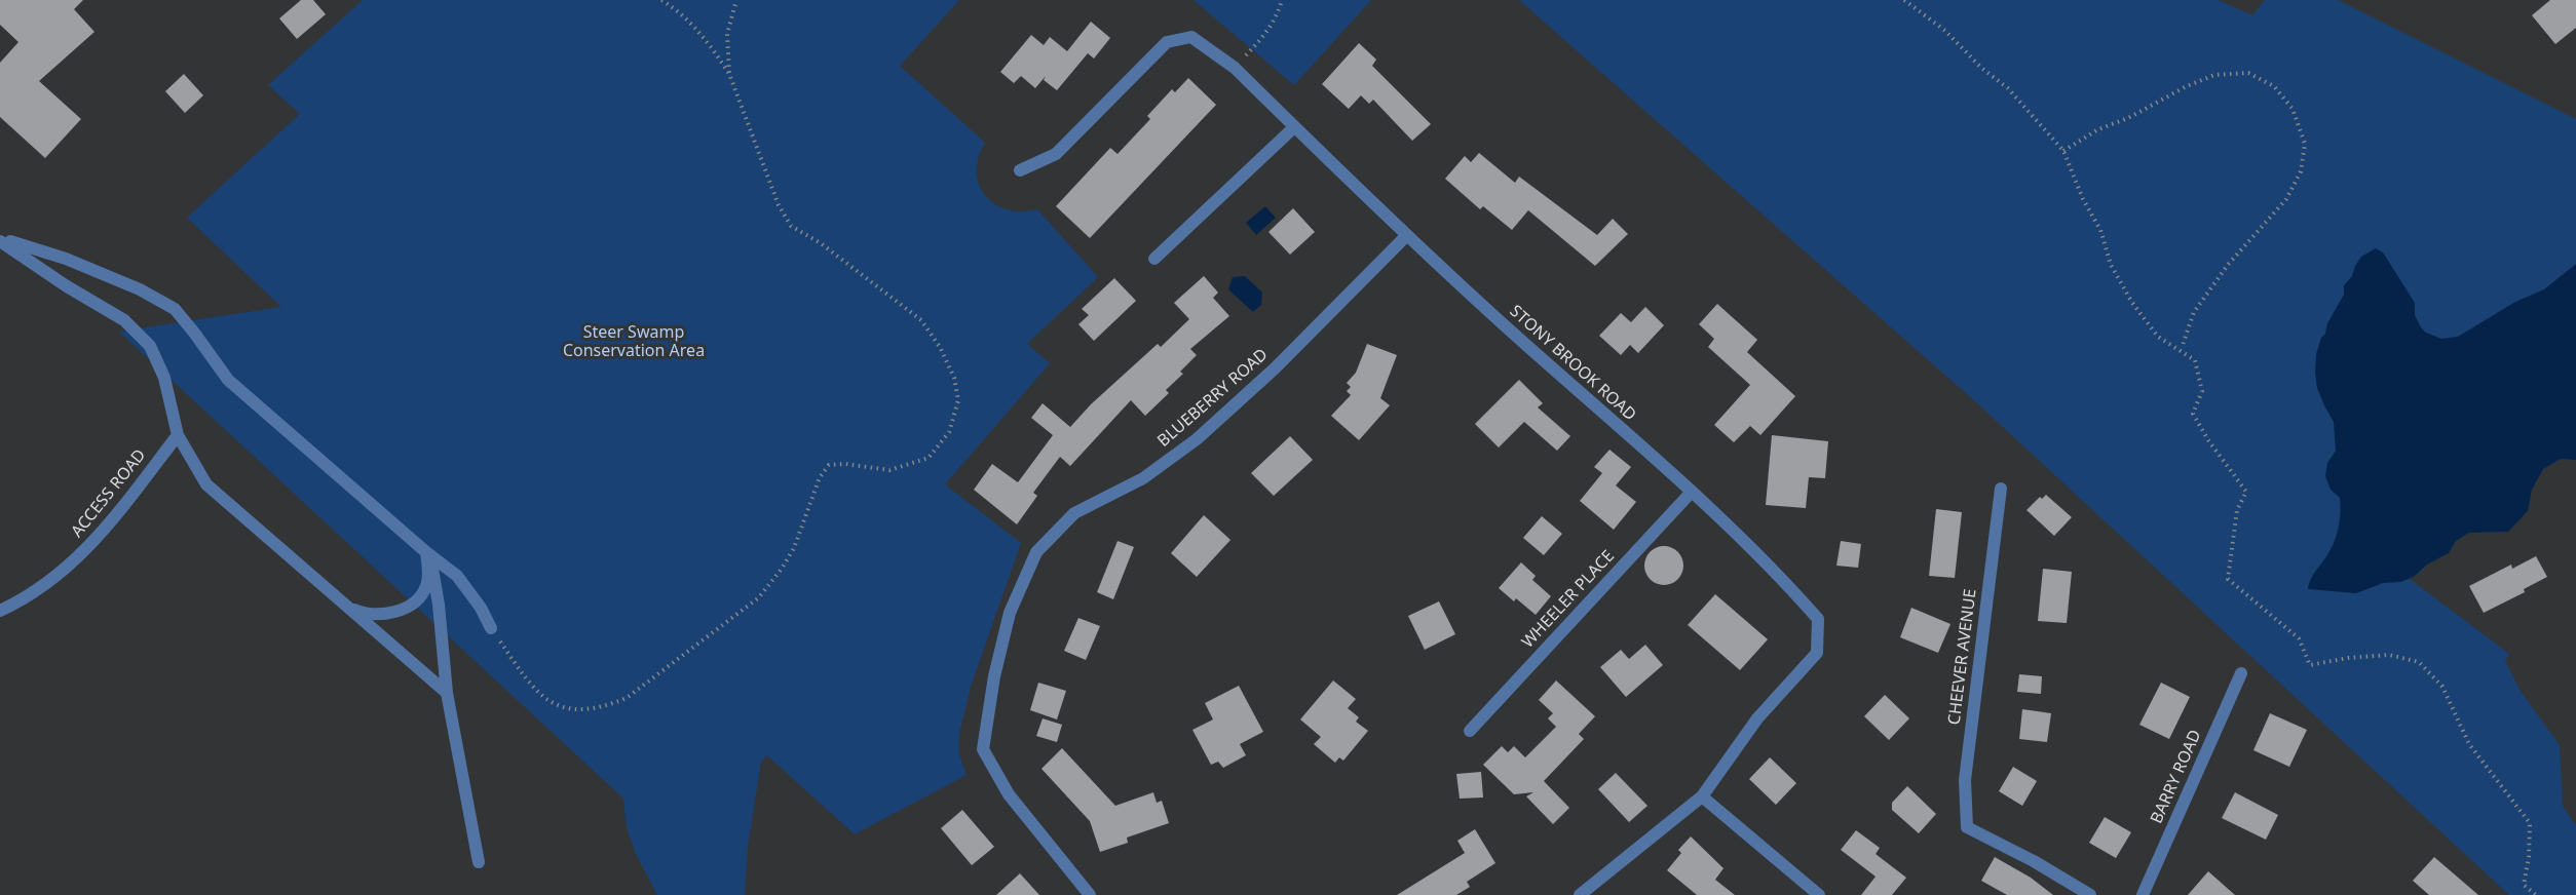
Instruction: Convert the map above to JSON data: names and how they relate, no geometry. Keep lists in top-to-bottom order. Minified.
{"streets":{"street":["STONY BROOK ROAD","BLUEBERRY ROAD","ACCESS ROAD","WHEELER PLACE","CHEEVER AVENUE","BARRY ROAD"]},"crossings":[["STONY BROOK ROAD","BLUEBERRY ROAD"],["STONY BROOK ROAD","WHEELER PLACE"]],"parks":["Steer Swamp Conservation Area"]}
